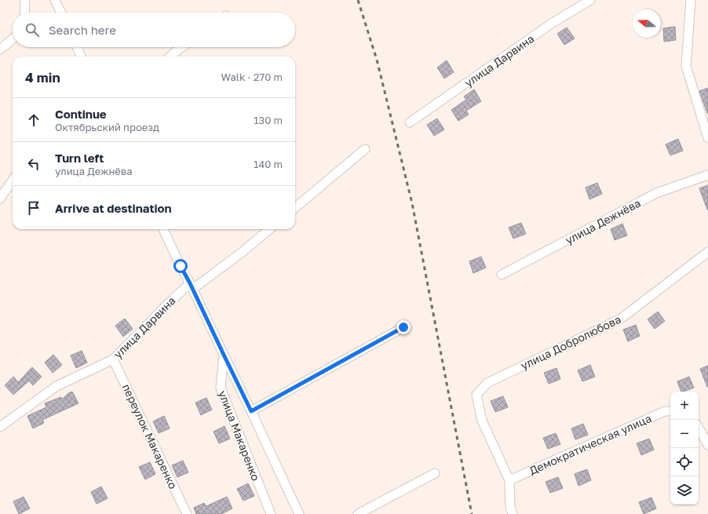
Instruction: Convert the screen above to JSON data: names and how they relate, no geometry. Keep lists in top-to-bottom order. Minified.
{"streets":{"street":["улица Дарвина","улица Дежнёва","улица Добролюбова","улица Макаренко","переулок Макаренко","Демократическая улица"]},"crossings":[["улица Дарвина","переулок Макаренко"],["улица Добролюбова","Демократическая улица"]],"north":"left","page":{"search":"Search here","heading":["4 min","Walk · 270 m"],"list":[["Continue","Октябрьский проезд","130 m"],["Turn left","улица Дежнёва","140 m"],"Arrive at destination"],"map_buttons":["+","−"]}}
